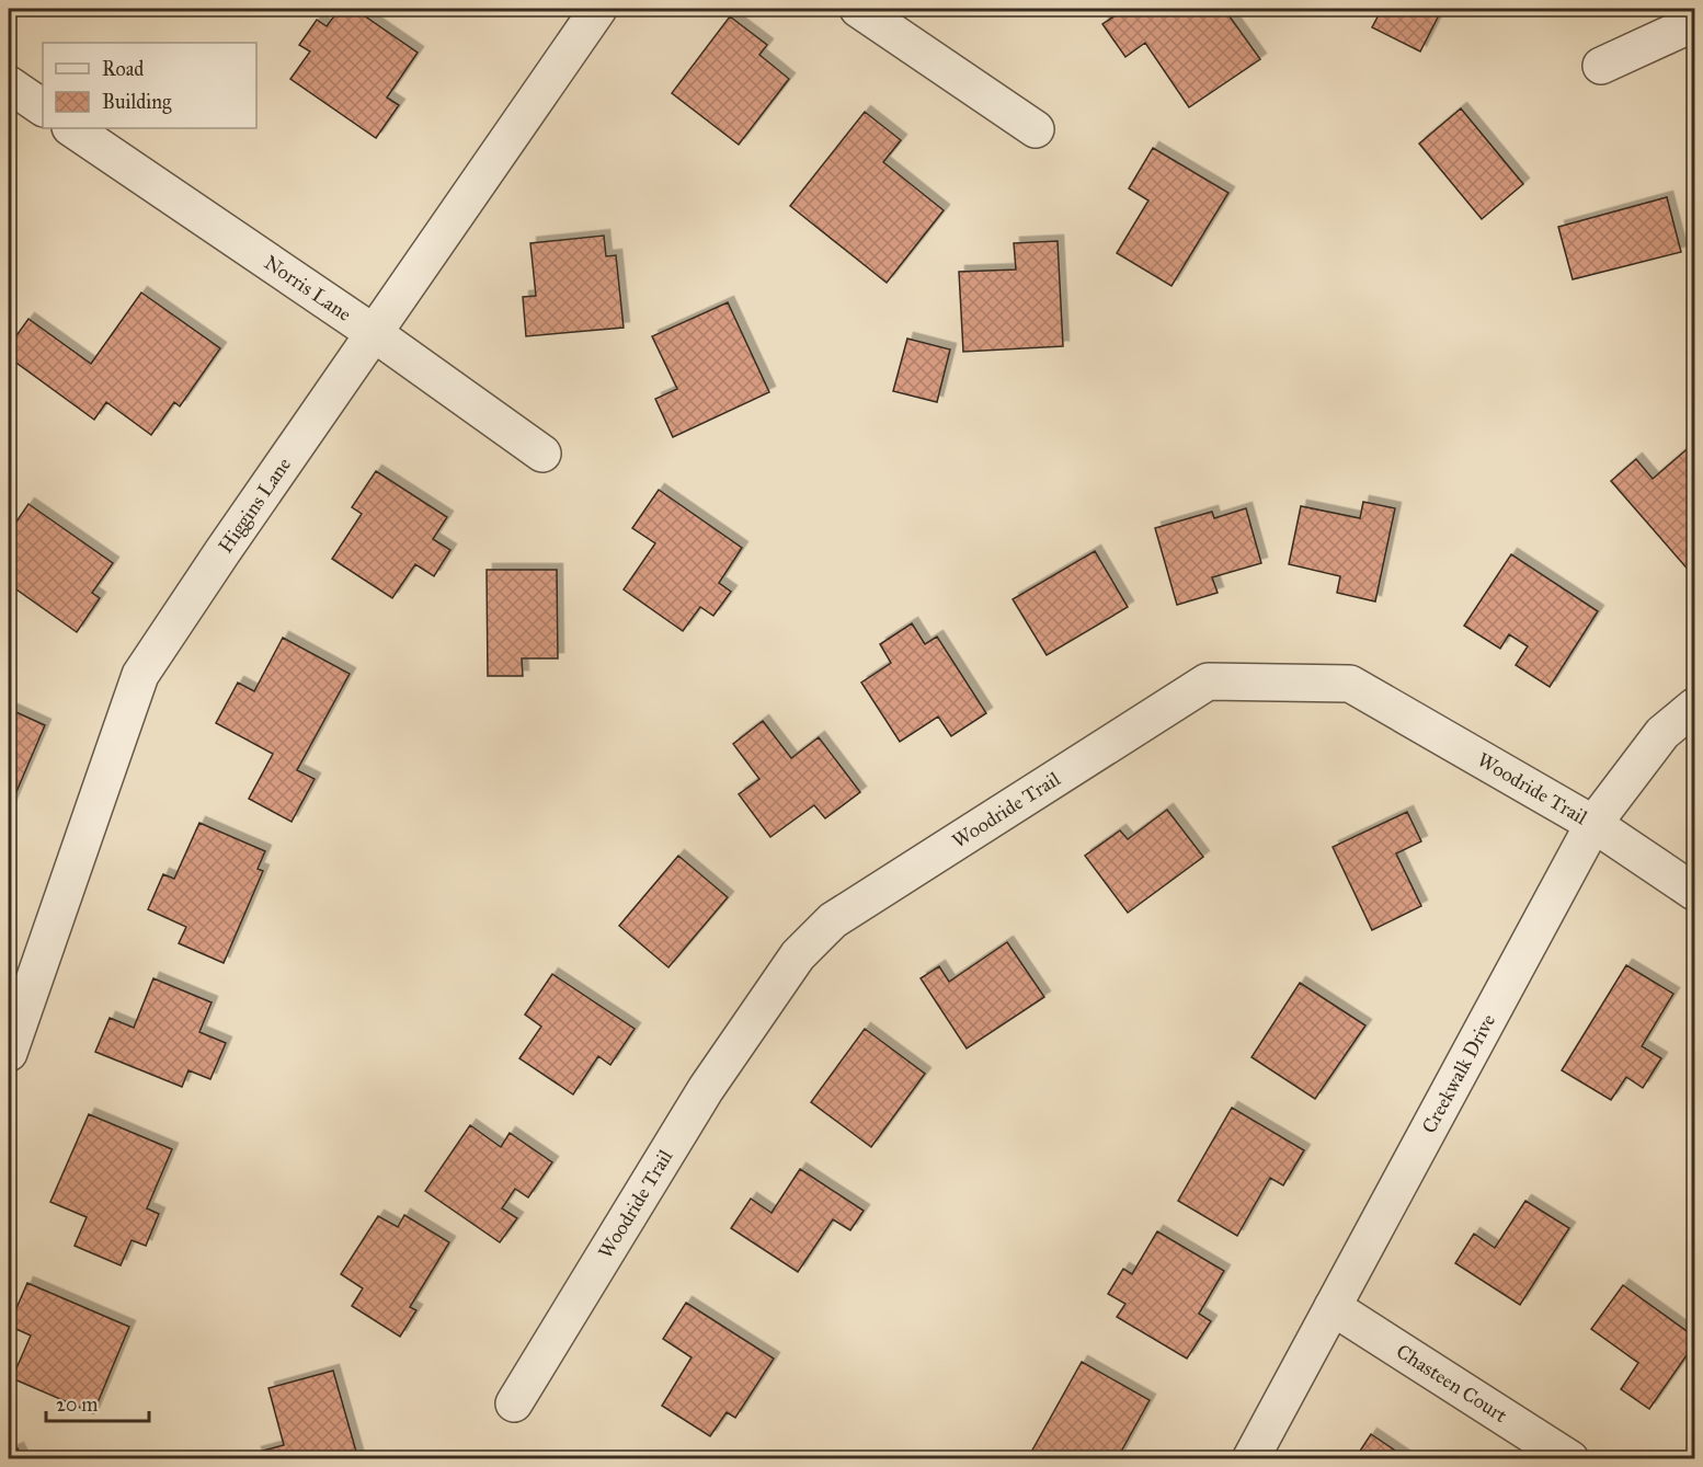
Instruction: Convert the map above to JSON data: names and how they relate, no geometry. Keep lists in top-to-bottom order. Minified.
{"streets":{"street":["Norris Lane","Higgins Lane","Woodride Trail","Creekwalk Drive","Chasteen Court"]},"crossings":[["Norris Lane","Higgins Lane"],["Woodride Trail","Creekwalk Drive"],["Creekwalk Drive","Chasteen Court"]],"legend":["Road","Building"],"scale_bar":"20 m"}
